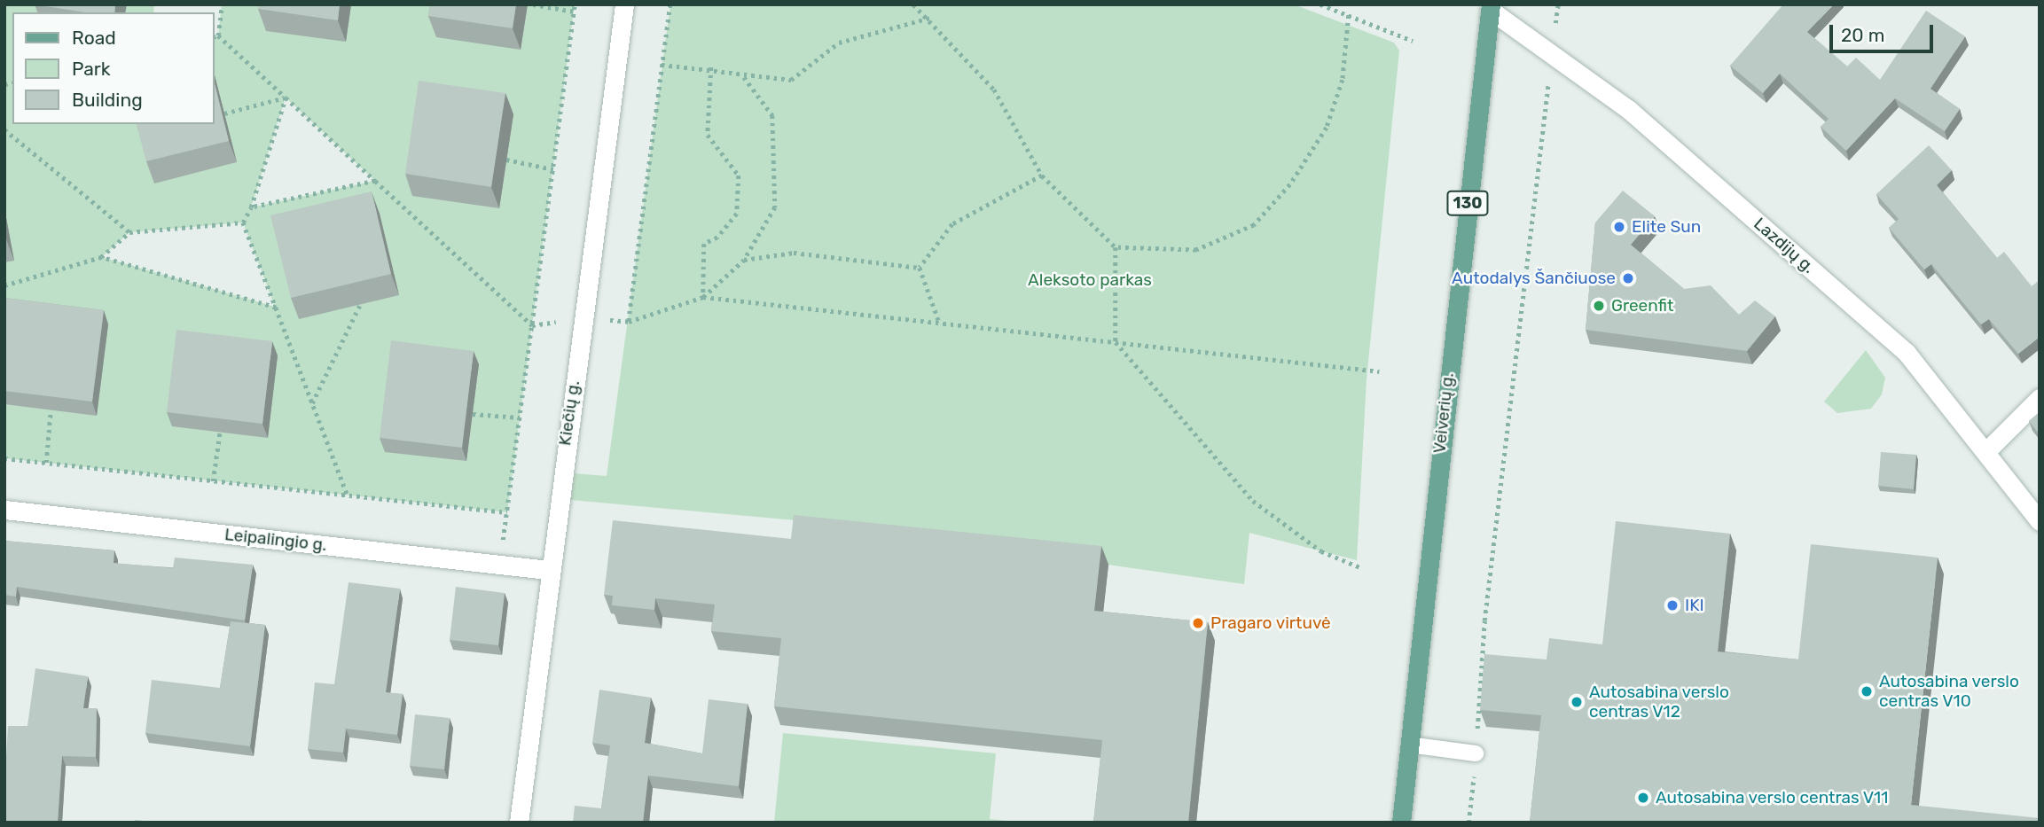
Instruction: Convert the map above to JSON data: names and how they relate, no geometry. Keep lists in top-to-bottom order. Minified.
{"streets":{"main road":["130","Veiverių g."],"street":["Lazdijų g.","Kiečių g.","Leipalingio g."]},"crossings":[["Lazdijų g.","Veiverių g."],["Kiečių g.","Leipalingio g."]],"parks":["Aleksoto parkas"],"places":["Elite Sun","Autodalys Šančiuose","Greenfit","IKI","Pragaro virtuvė","Autosabina verslo centras V10","Autosabina verslo centras V12","Autosabina verslo centras V11"],"legend":["Road","Park","Building"],"scale_bar":"20 m"}
